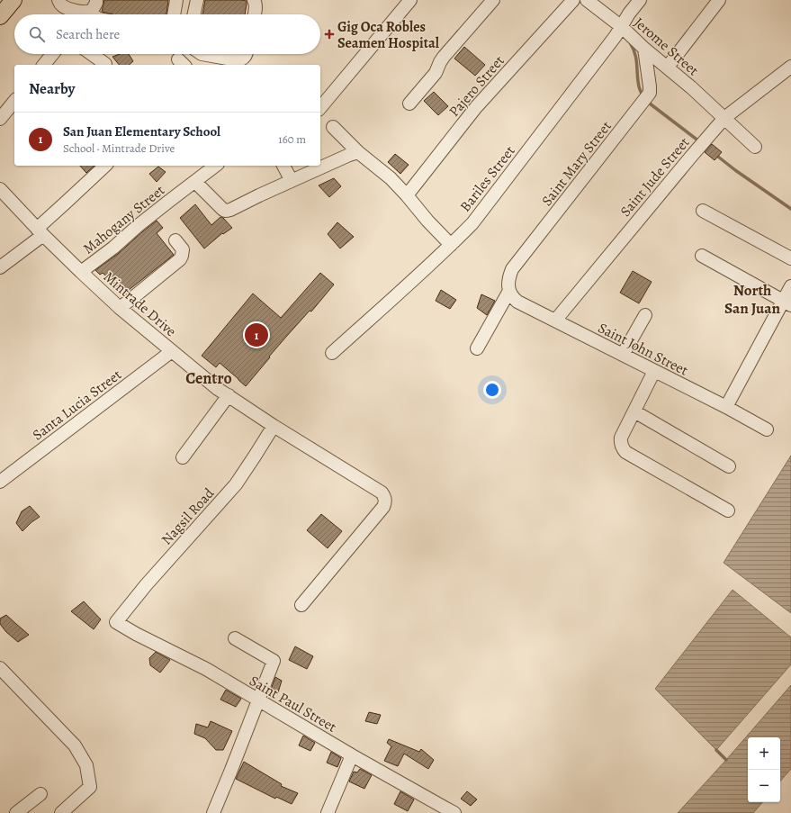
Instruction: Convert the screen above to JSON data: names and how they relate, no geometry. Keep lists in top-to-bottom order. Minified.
{"streets":{"street":["Jerome Street","Pajero Street","Saint Mary Street","Saint Jude Street","Bariles Street","Mahogany Street","Mintrade Drive","Saint John Street","Santa Lucia Street","Nagsil Road","Saint Paul Street"]},"crossings":[["Jerome Street","Saint Mary Street"],["Jerome Street","Saint Jude Street"],["Jerome Street","Bariles Street"],["Saint Mary Street","Saint John Street"],["Saint Jude Street","Saint John Street"],["Mahogany Street","Mintrade Drive"],["Mintrade Drive","Santa Lucia Street"],["Mintrade Drive","Nagsil Road"],["Nagsil Road","Saint Paul Street"]],"districts":["North San Juan","Centro"],"places":{"health":["Gig Oca Robles Seamen Hospital"]},"page":{"search":"Search here","heading":"Nearby","list":[{"mark":"1","name":"San Juan Elementary School","note":"School · Mintrade Drive","value":"160 m"}],"pins":"1","map_buttons":["+","−"]}}
